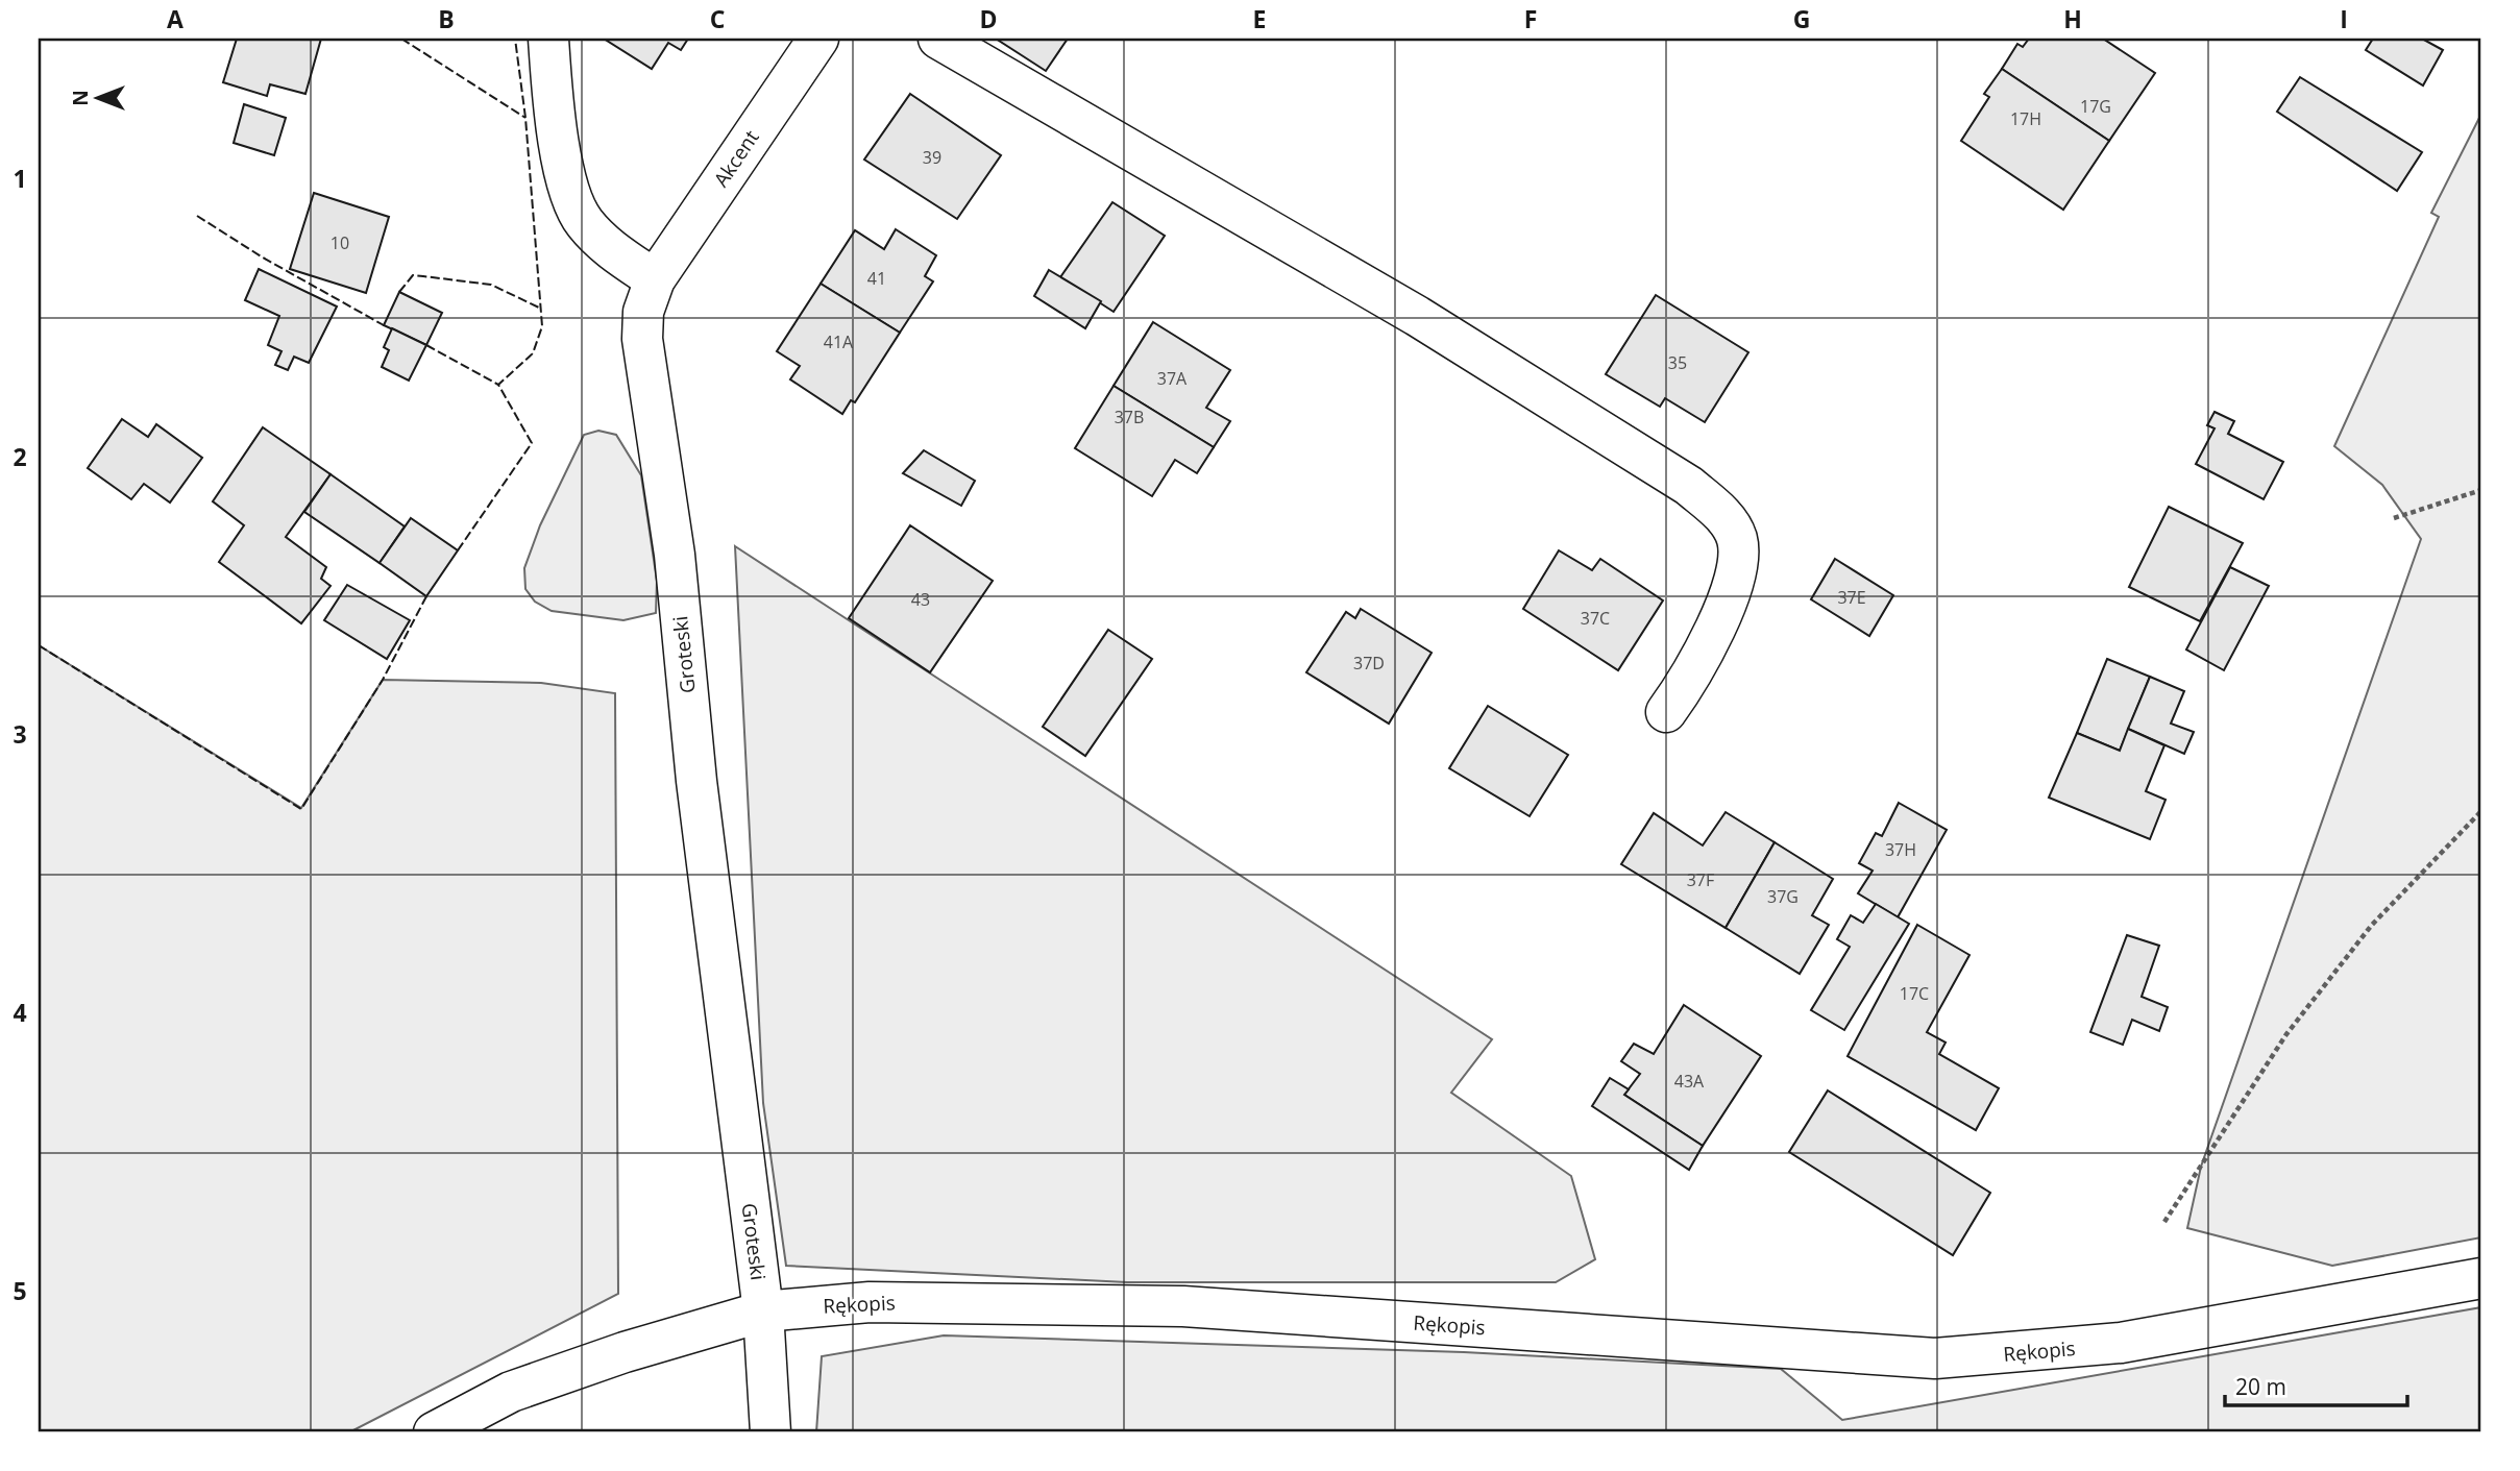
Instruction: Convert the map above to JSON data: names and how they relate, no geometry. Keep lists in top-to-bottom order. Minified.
{"streets":{"street":["Akcent","Groteski","Rękopis"]},"crossings":[["Akcent","Groteski"],["Groteski","Rękopis"]],"house_numbers":["17G","17H","39","10","41","41A","35","37A","37B","37E","43","37C","37D","37H","37F","37G","17C","43A"],"scale_bar":"20 m","north":"left","grid":{"columns":["A","B","C","D","E","F","G","H","I"],"rows":["1","2","3","4","5"]}}
